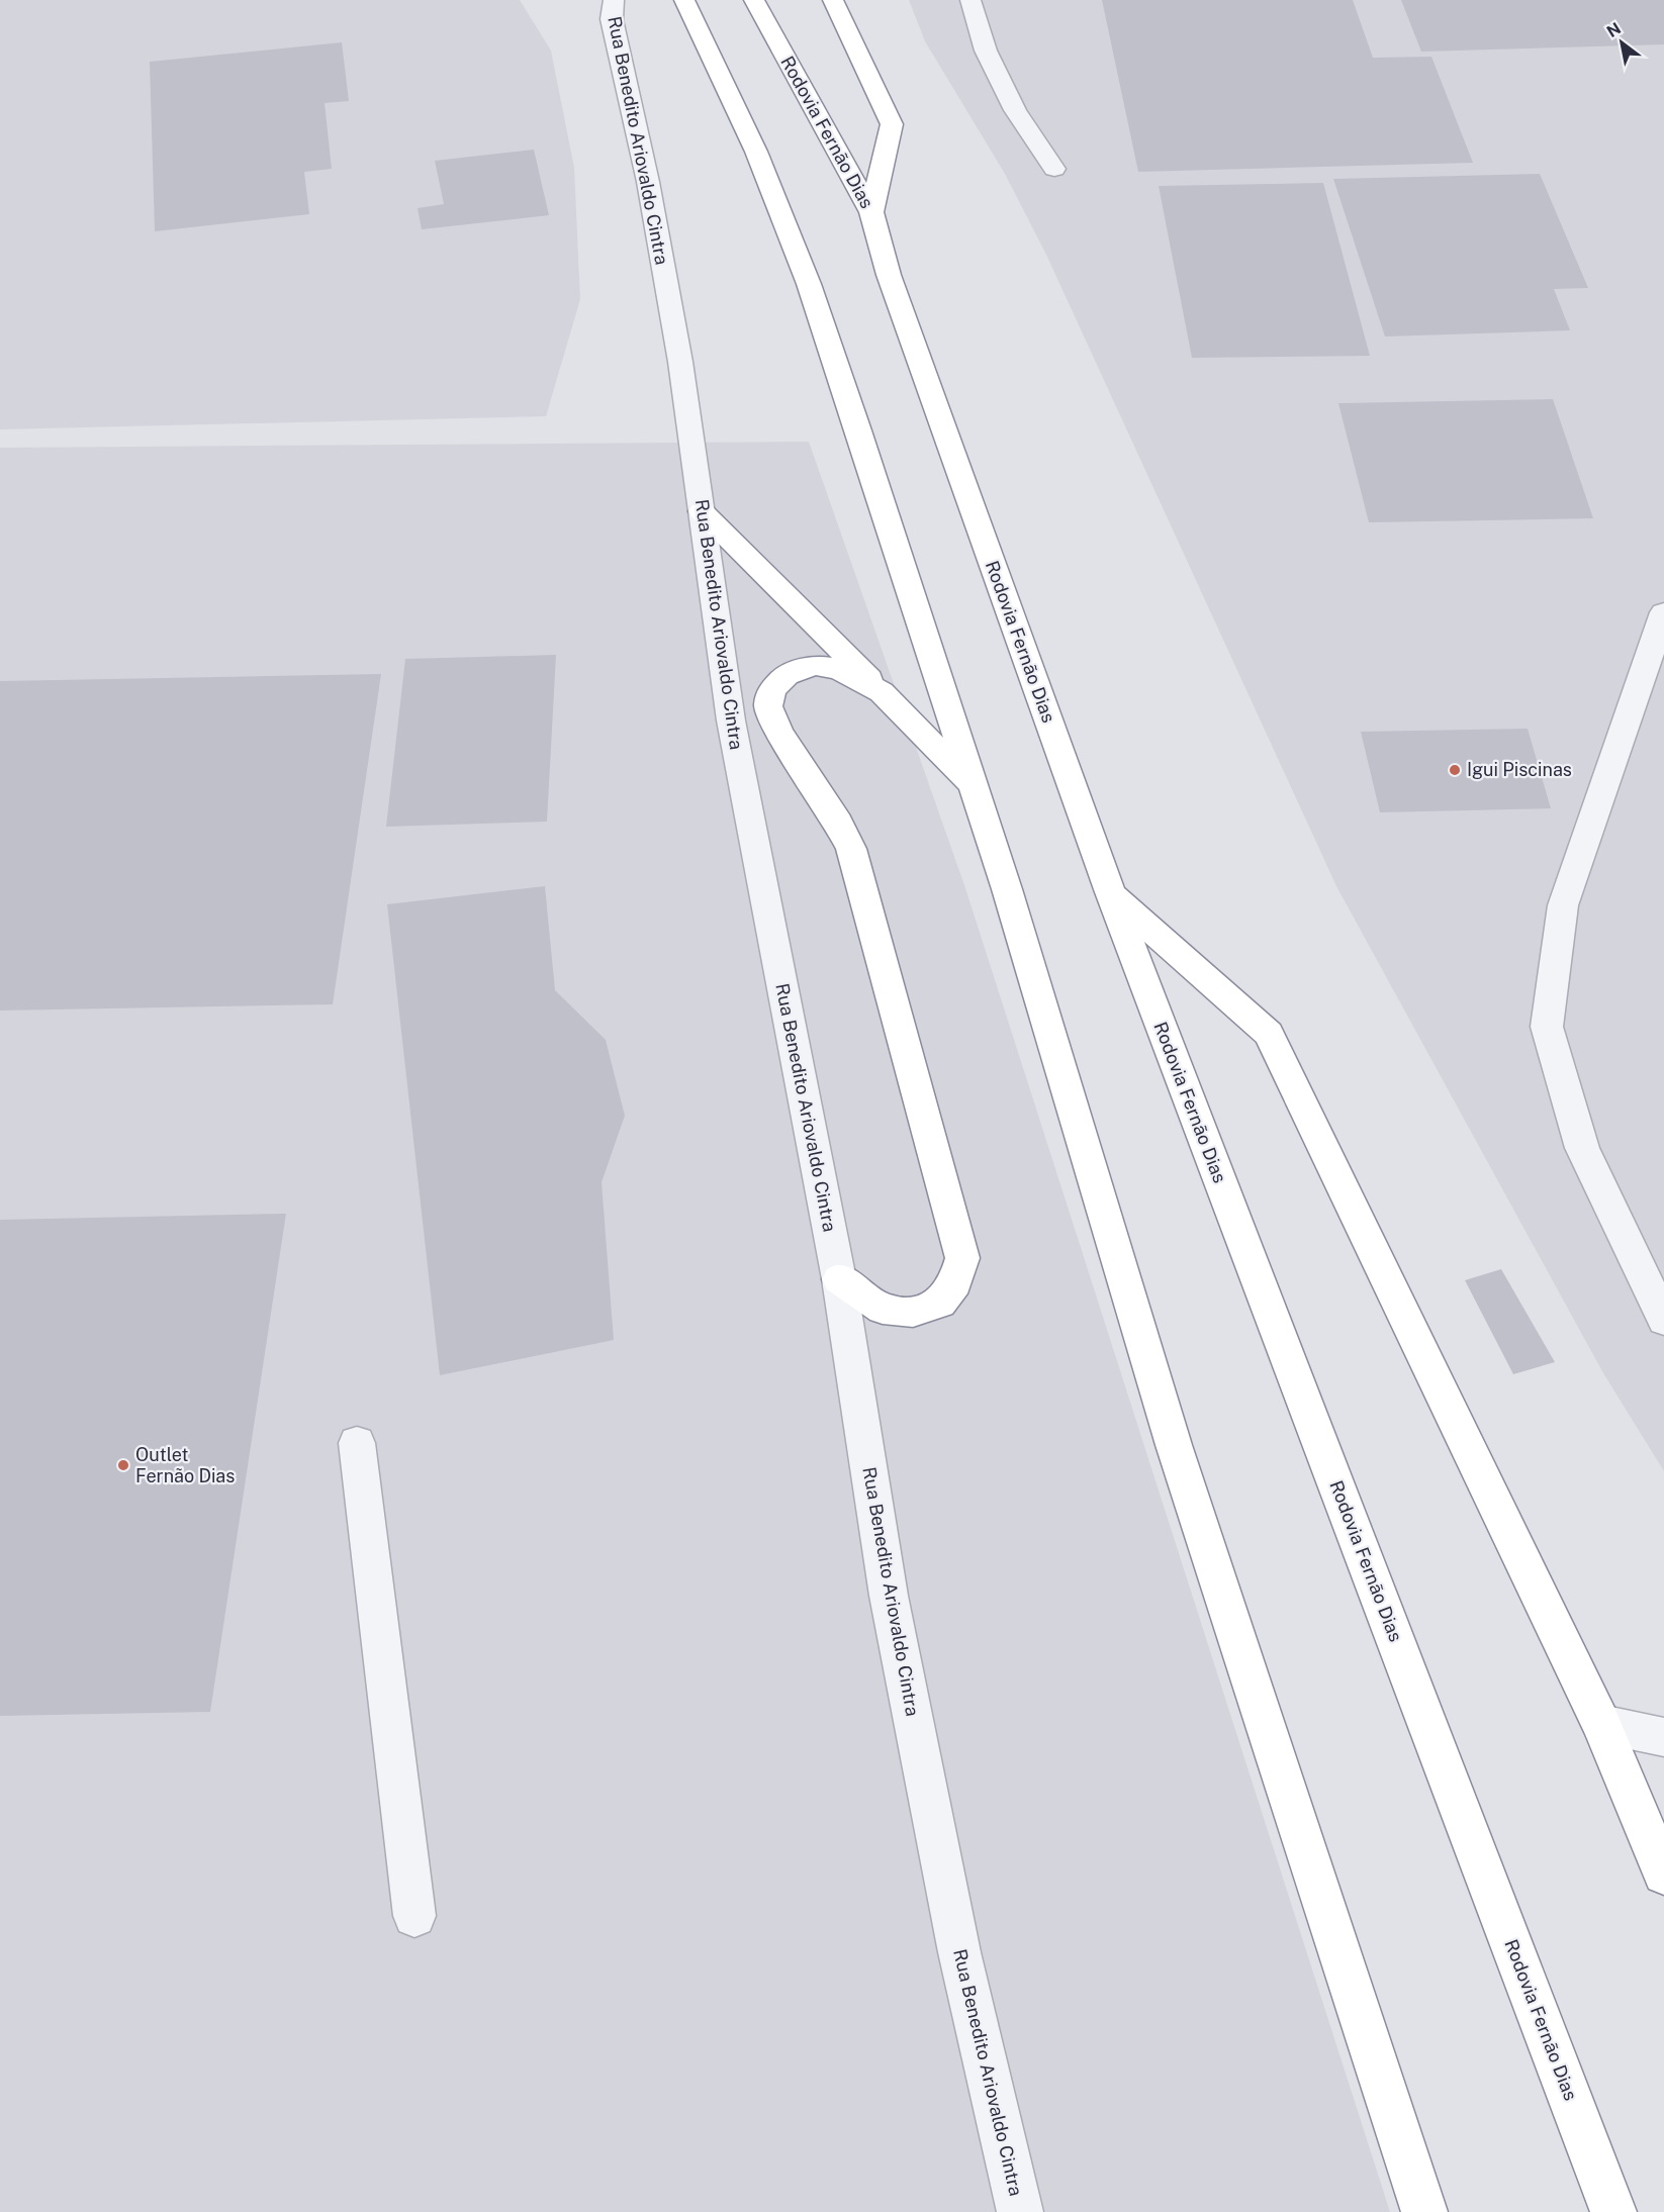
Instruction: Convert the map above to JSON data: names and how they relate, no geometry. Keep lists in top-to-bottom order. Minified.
{"streets":{"highway":["Rodovia Fernão Dias"],"street":["Rua Benedito Ariovaldo Cintra"]},"places":["Igui Piscinas","Outlet Fernão Dias"],"north":"top left"}
